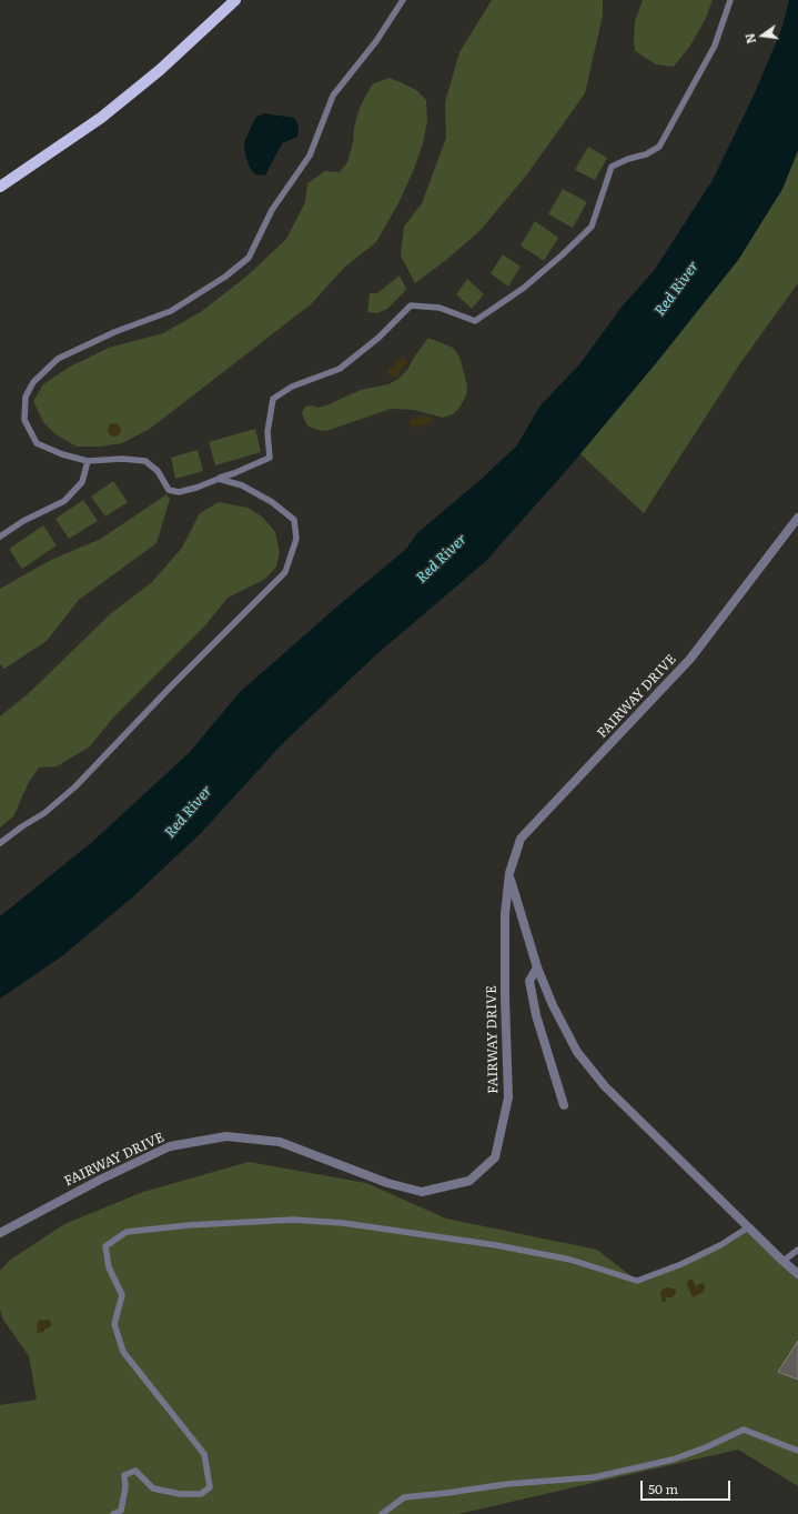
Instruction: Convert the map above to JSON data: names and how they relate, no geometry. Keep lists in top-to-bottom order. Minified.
{"streets":{"street":["FAIRWAY DRIVE"]},"water":["Red River"],"scale_bar":"50 m","north":"left"}
